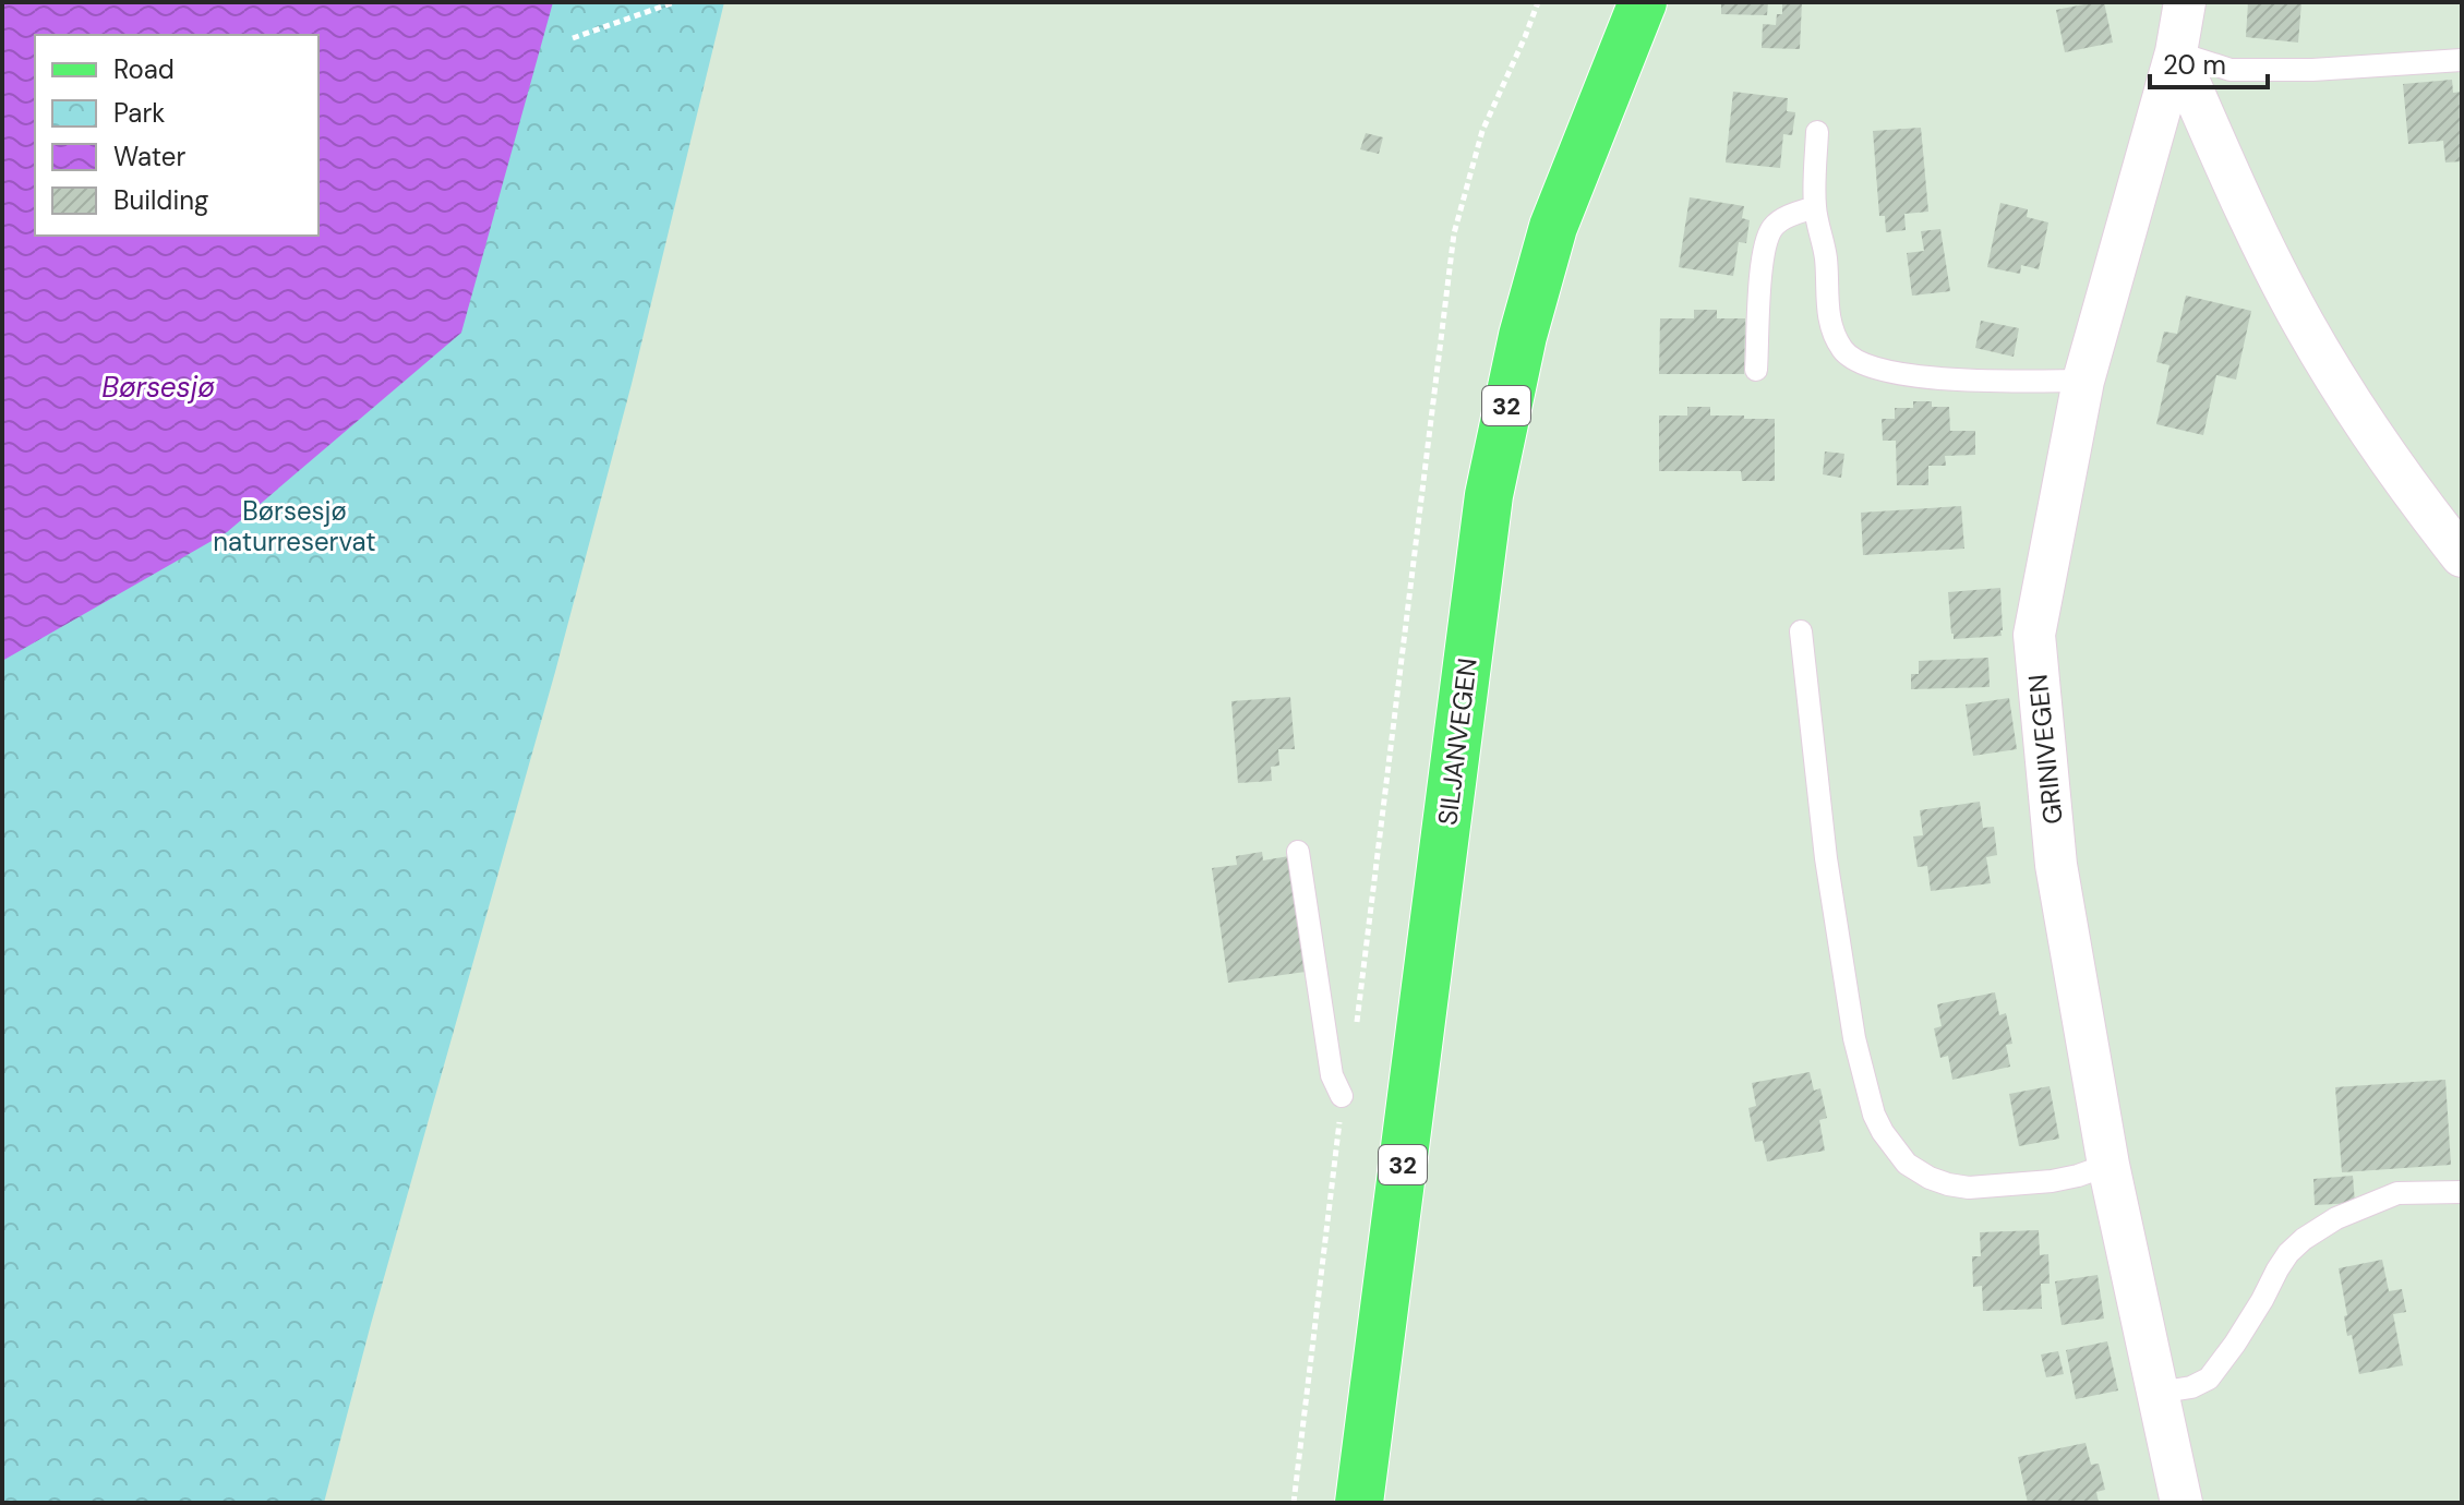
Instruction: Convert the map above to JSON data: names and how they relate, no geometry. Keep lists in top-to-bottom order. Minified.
{"streets":{"main road":["32","SILJANVEGEN"],"street":["GRINIVEGEN"]},"water":["Børsesjø"],"parks":["Børsesjø naturreservat"],"legend":["Road","Park","Water","Building"],"scale_bar":"20 m"}
